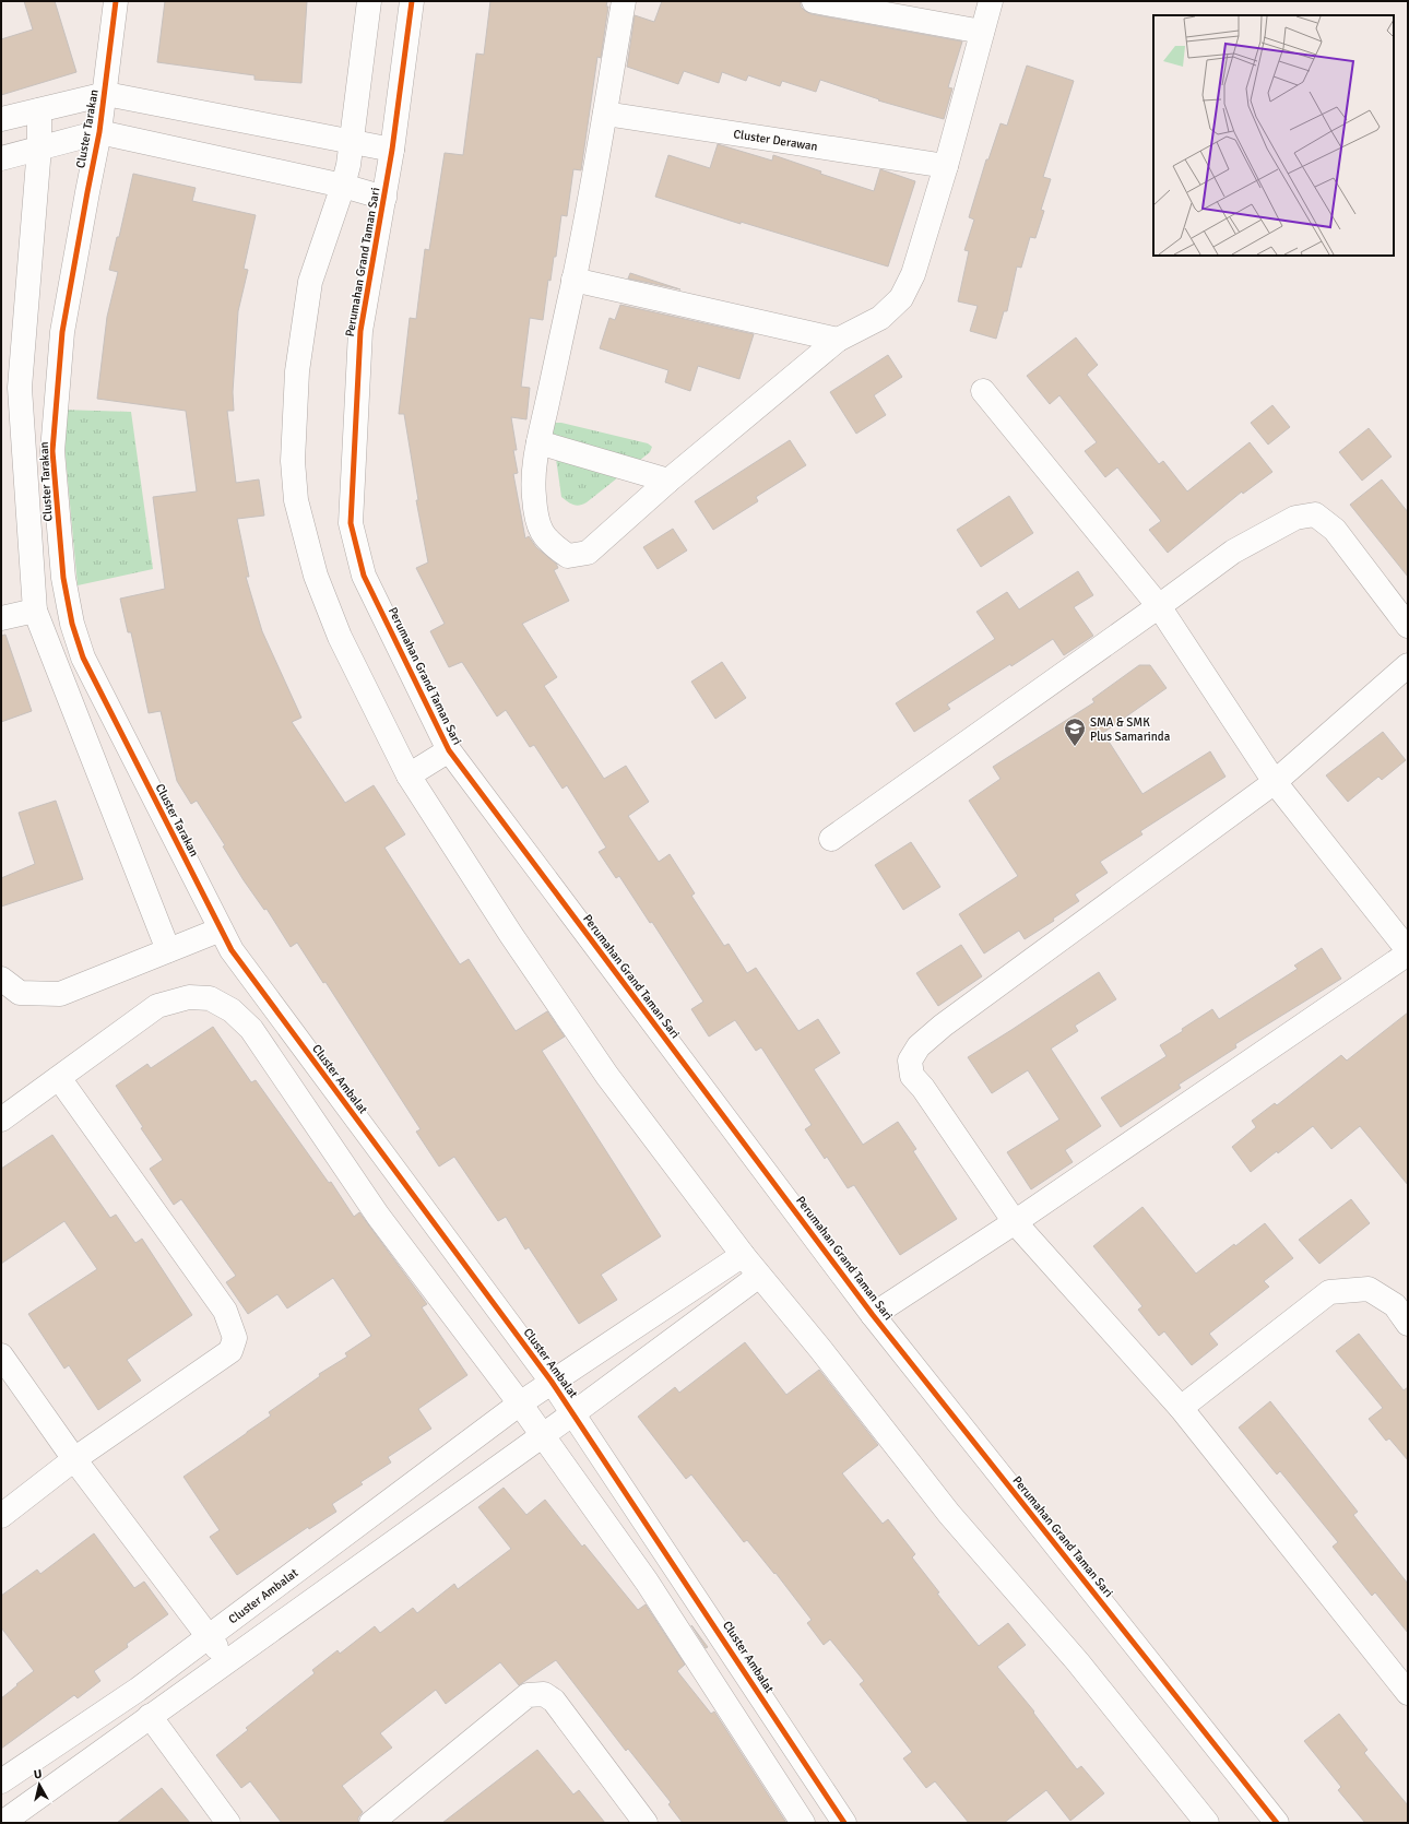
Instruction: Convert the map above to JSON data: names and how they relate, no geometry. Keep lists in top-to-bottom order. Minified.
{"streets":{"street":["Cluster Tarakan","Cluster Derawan","Perumahan Grand Taman Sari","Cluster Ambalat"]},"crossings":[["Cluster Tarakan","Perumahan Grand Taman Sari"],["Cluster Tarakan","Cluster Ambalat"]],"places":{"school or university":["SMA & SMK Plus Samarinda"]},"north":"top"}
